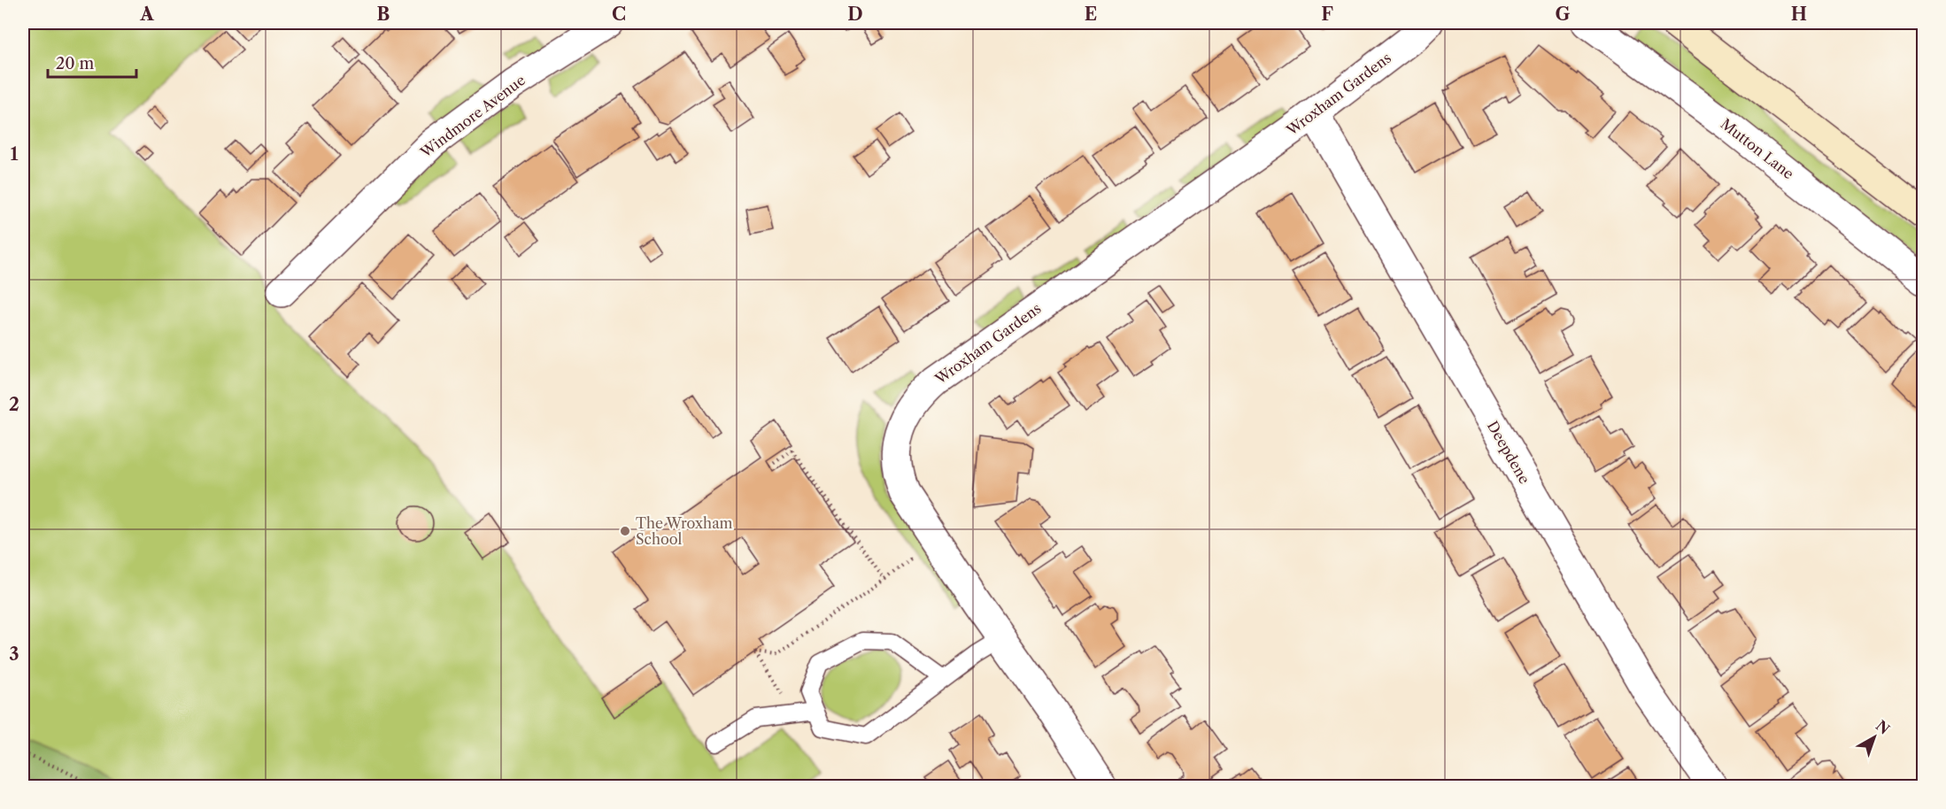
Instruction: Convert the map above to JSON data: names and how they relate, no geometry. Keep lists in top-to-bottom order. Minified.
{"streets":{"street":["Wroxham Gardens","Windmore Avenue","Mutton Lane","Deepdene"]},"crossings":[["Wroxham Gardens","Deepdene"]],"places":["The Wroxham School"],"scale_bar":"20 m","north":"top right","grid":{"columns":["A","B","C","D","E","F","G","H"],"rows":["1","2","3"]}}
